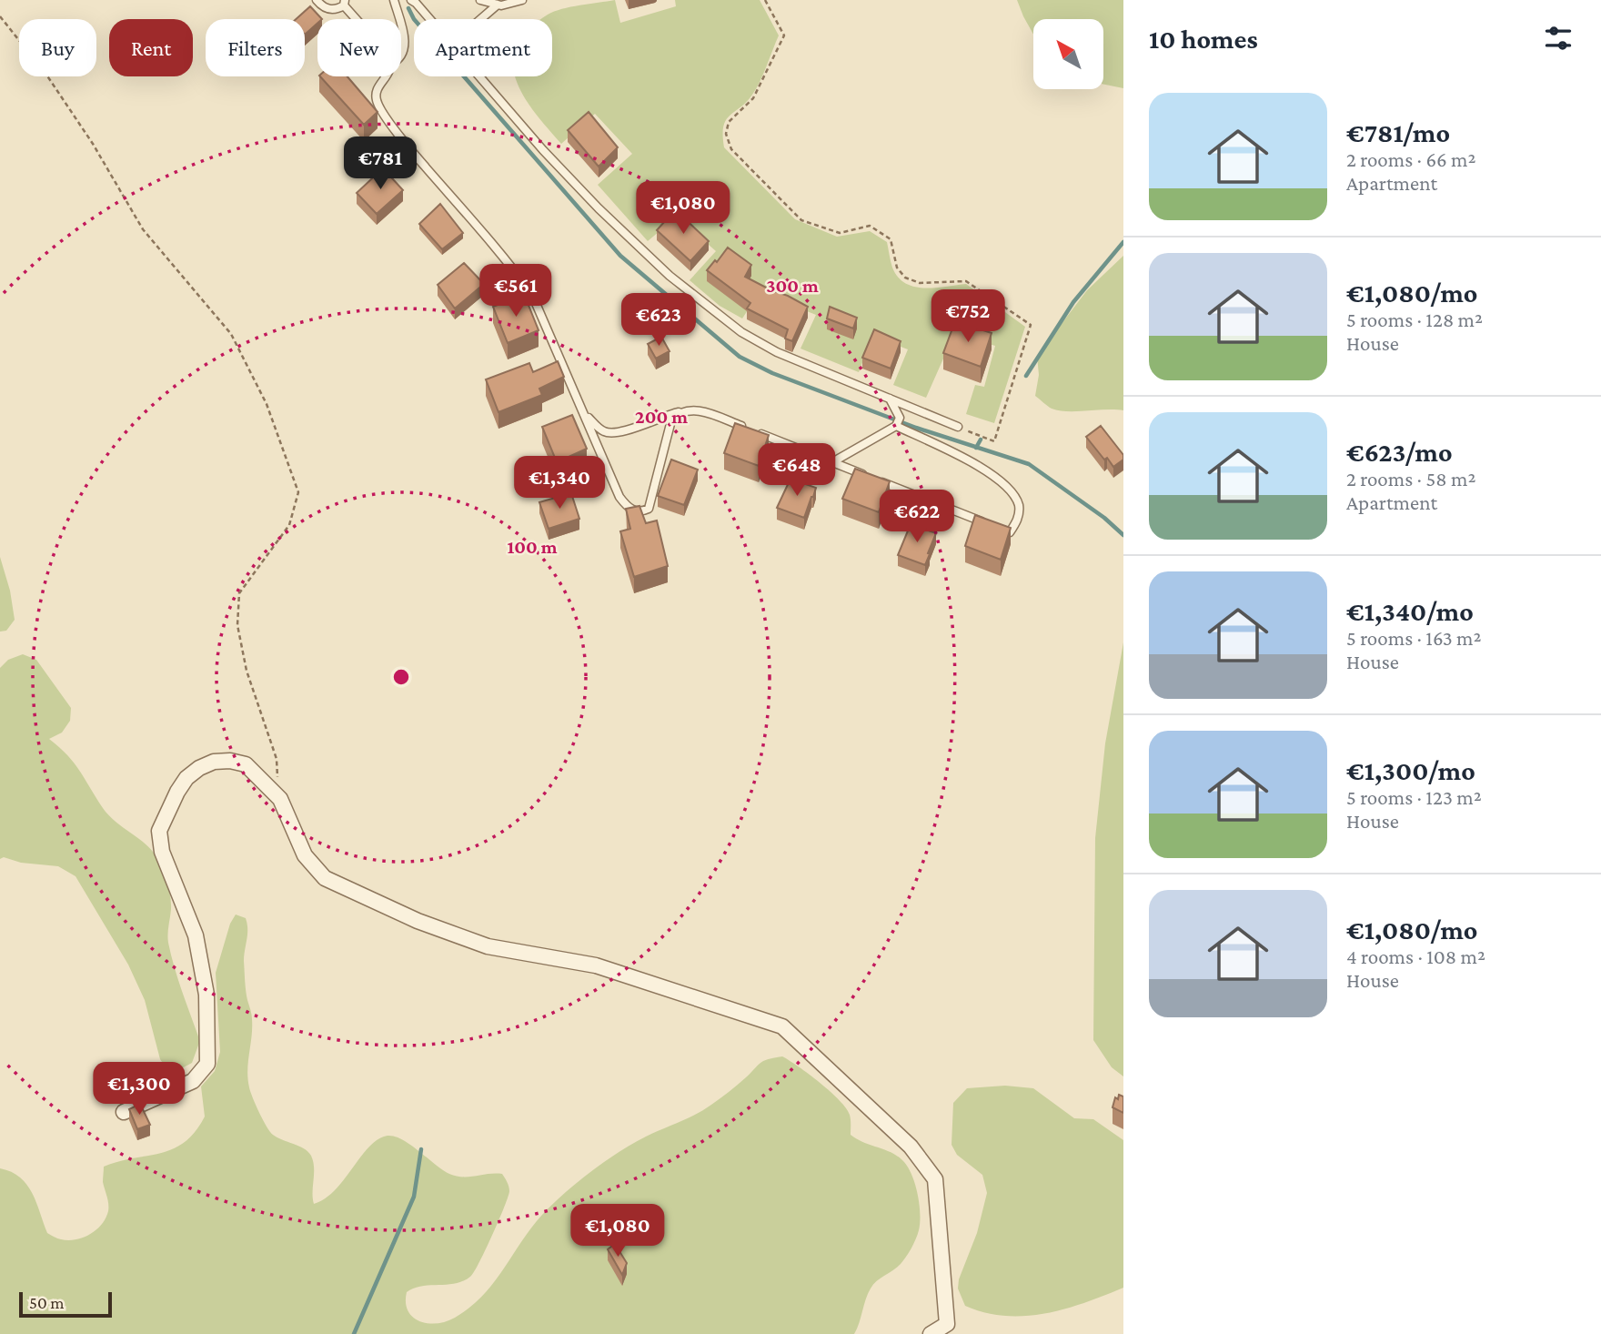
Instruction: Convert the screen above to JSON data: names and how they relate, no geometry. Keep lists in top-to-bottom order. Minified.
{"scale_bar":"50 m","north":"top left","page":{"heading":"10 homes","chip":["Buy","Rent","Filters","New","Apartment"],"list":[{"name":"€781/mo","note":"2 rooms · 66 m² · Apartment"},{"name":"€1,080/mo","note":"5 rooms · 128 m² · House"},{"name":"€623/mo","note":"2 rooms · 58 m² · Apartment"},{"name":"€1,340/mo","note":"5 rooms · 163 m² · House"},{"name":"€1,300/mo","note":"5 rooms · 123 m² · House"},{"name":"€1,080/mo","note":"4 rooms · 108 m² · House"}],"price":["€781","€1,080","€561","€752","€623","€648","€1,340","€622","€1,300","€1,080"],"scale":"50 m"},"rings":["300 m","200 m","100 m"]}
